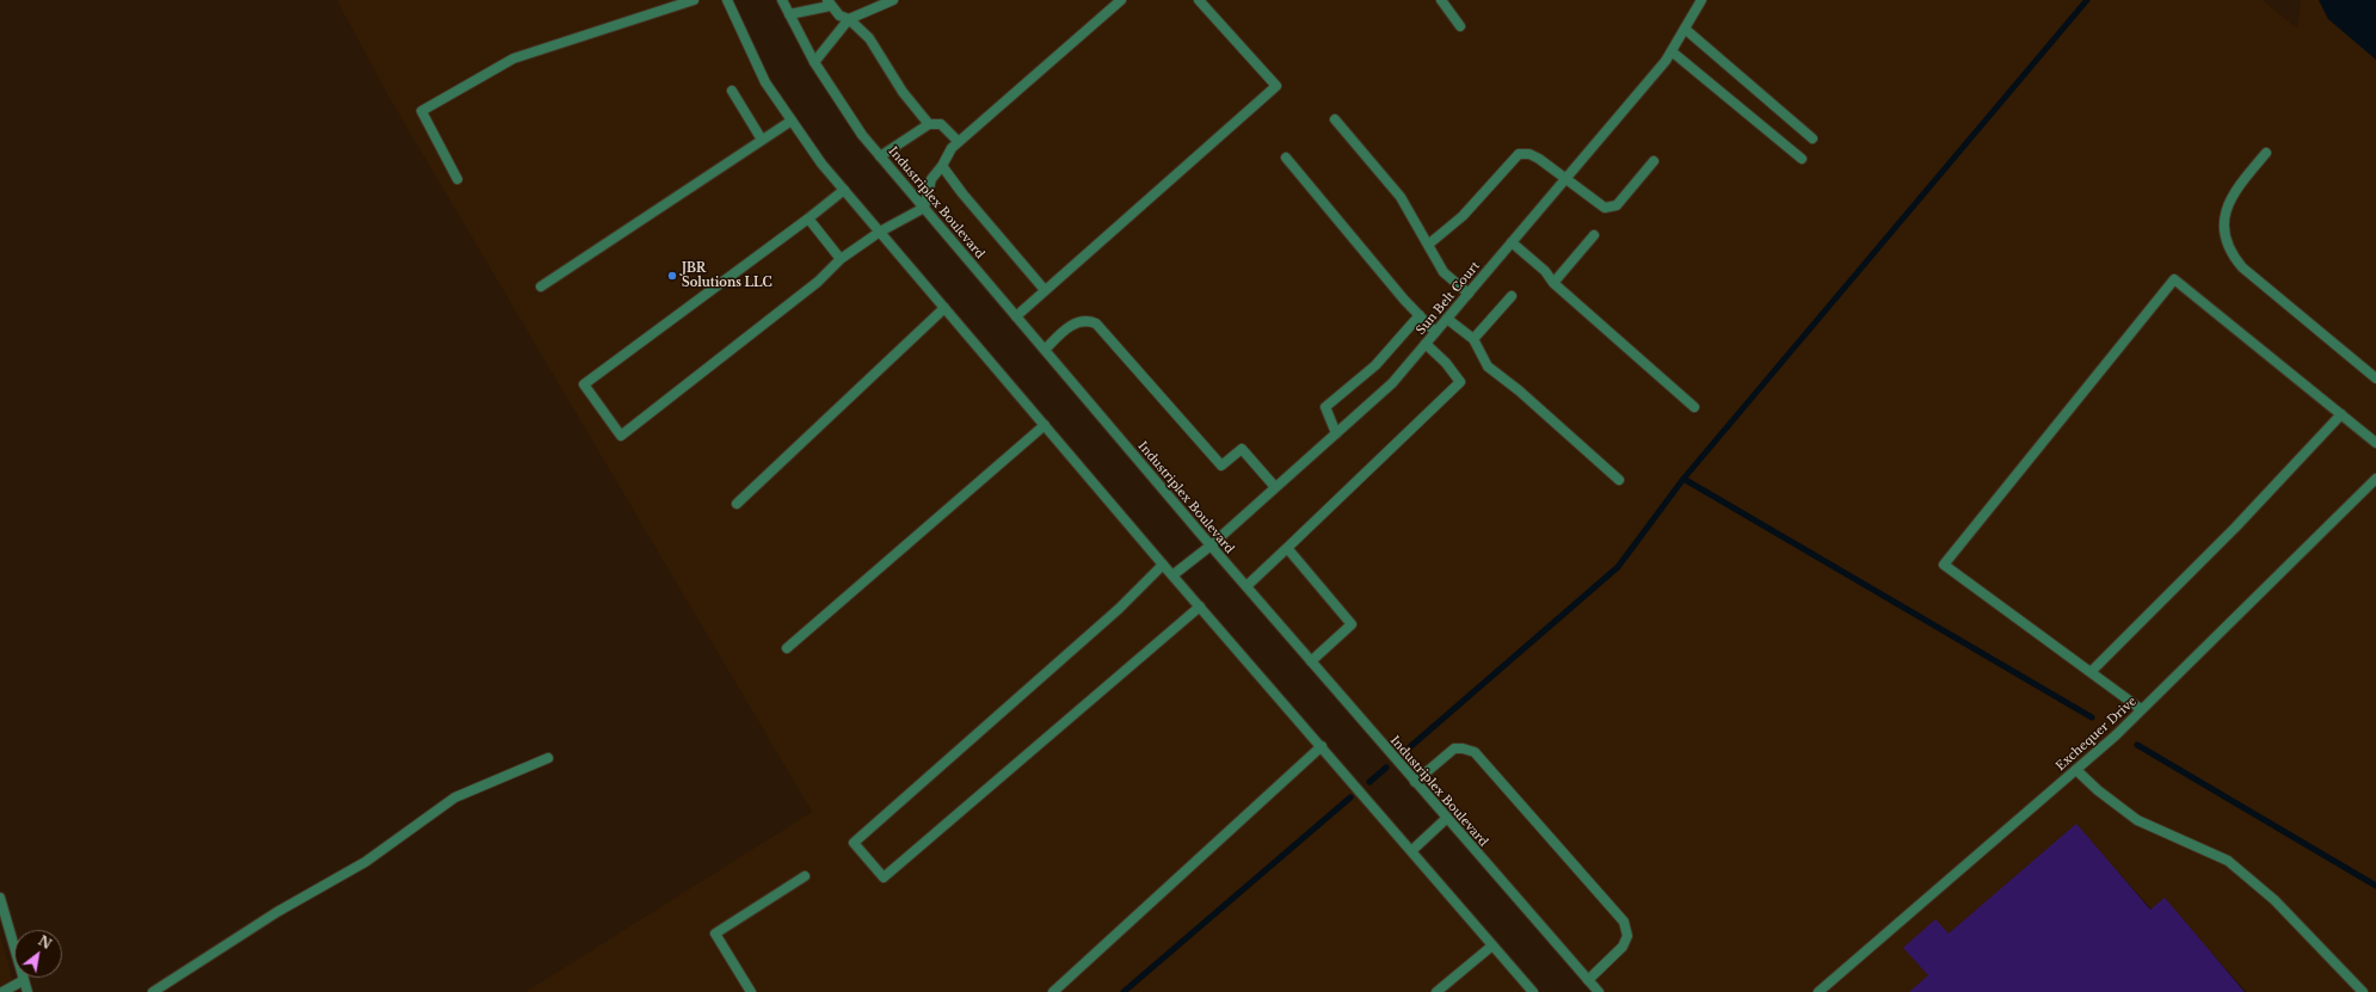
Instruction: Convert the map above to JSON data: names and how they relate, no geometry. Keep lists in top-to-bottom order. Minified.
{"streets":{"street":["Industriplex Boulevard","Sun Belt Court","Exchequer Drive"]},"crossings":[["Industriplex Boulevard","Sun Belt Court"]],"places":["JBR Solutions LLC"],"north":"top right"}
